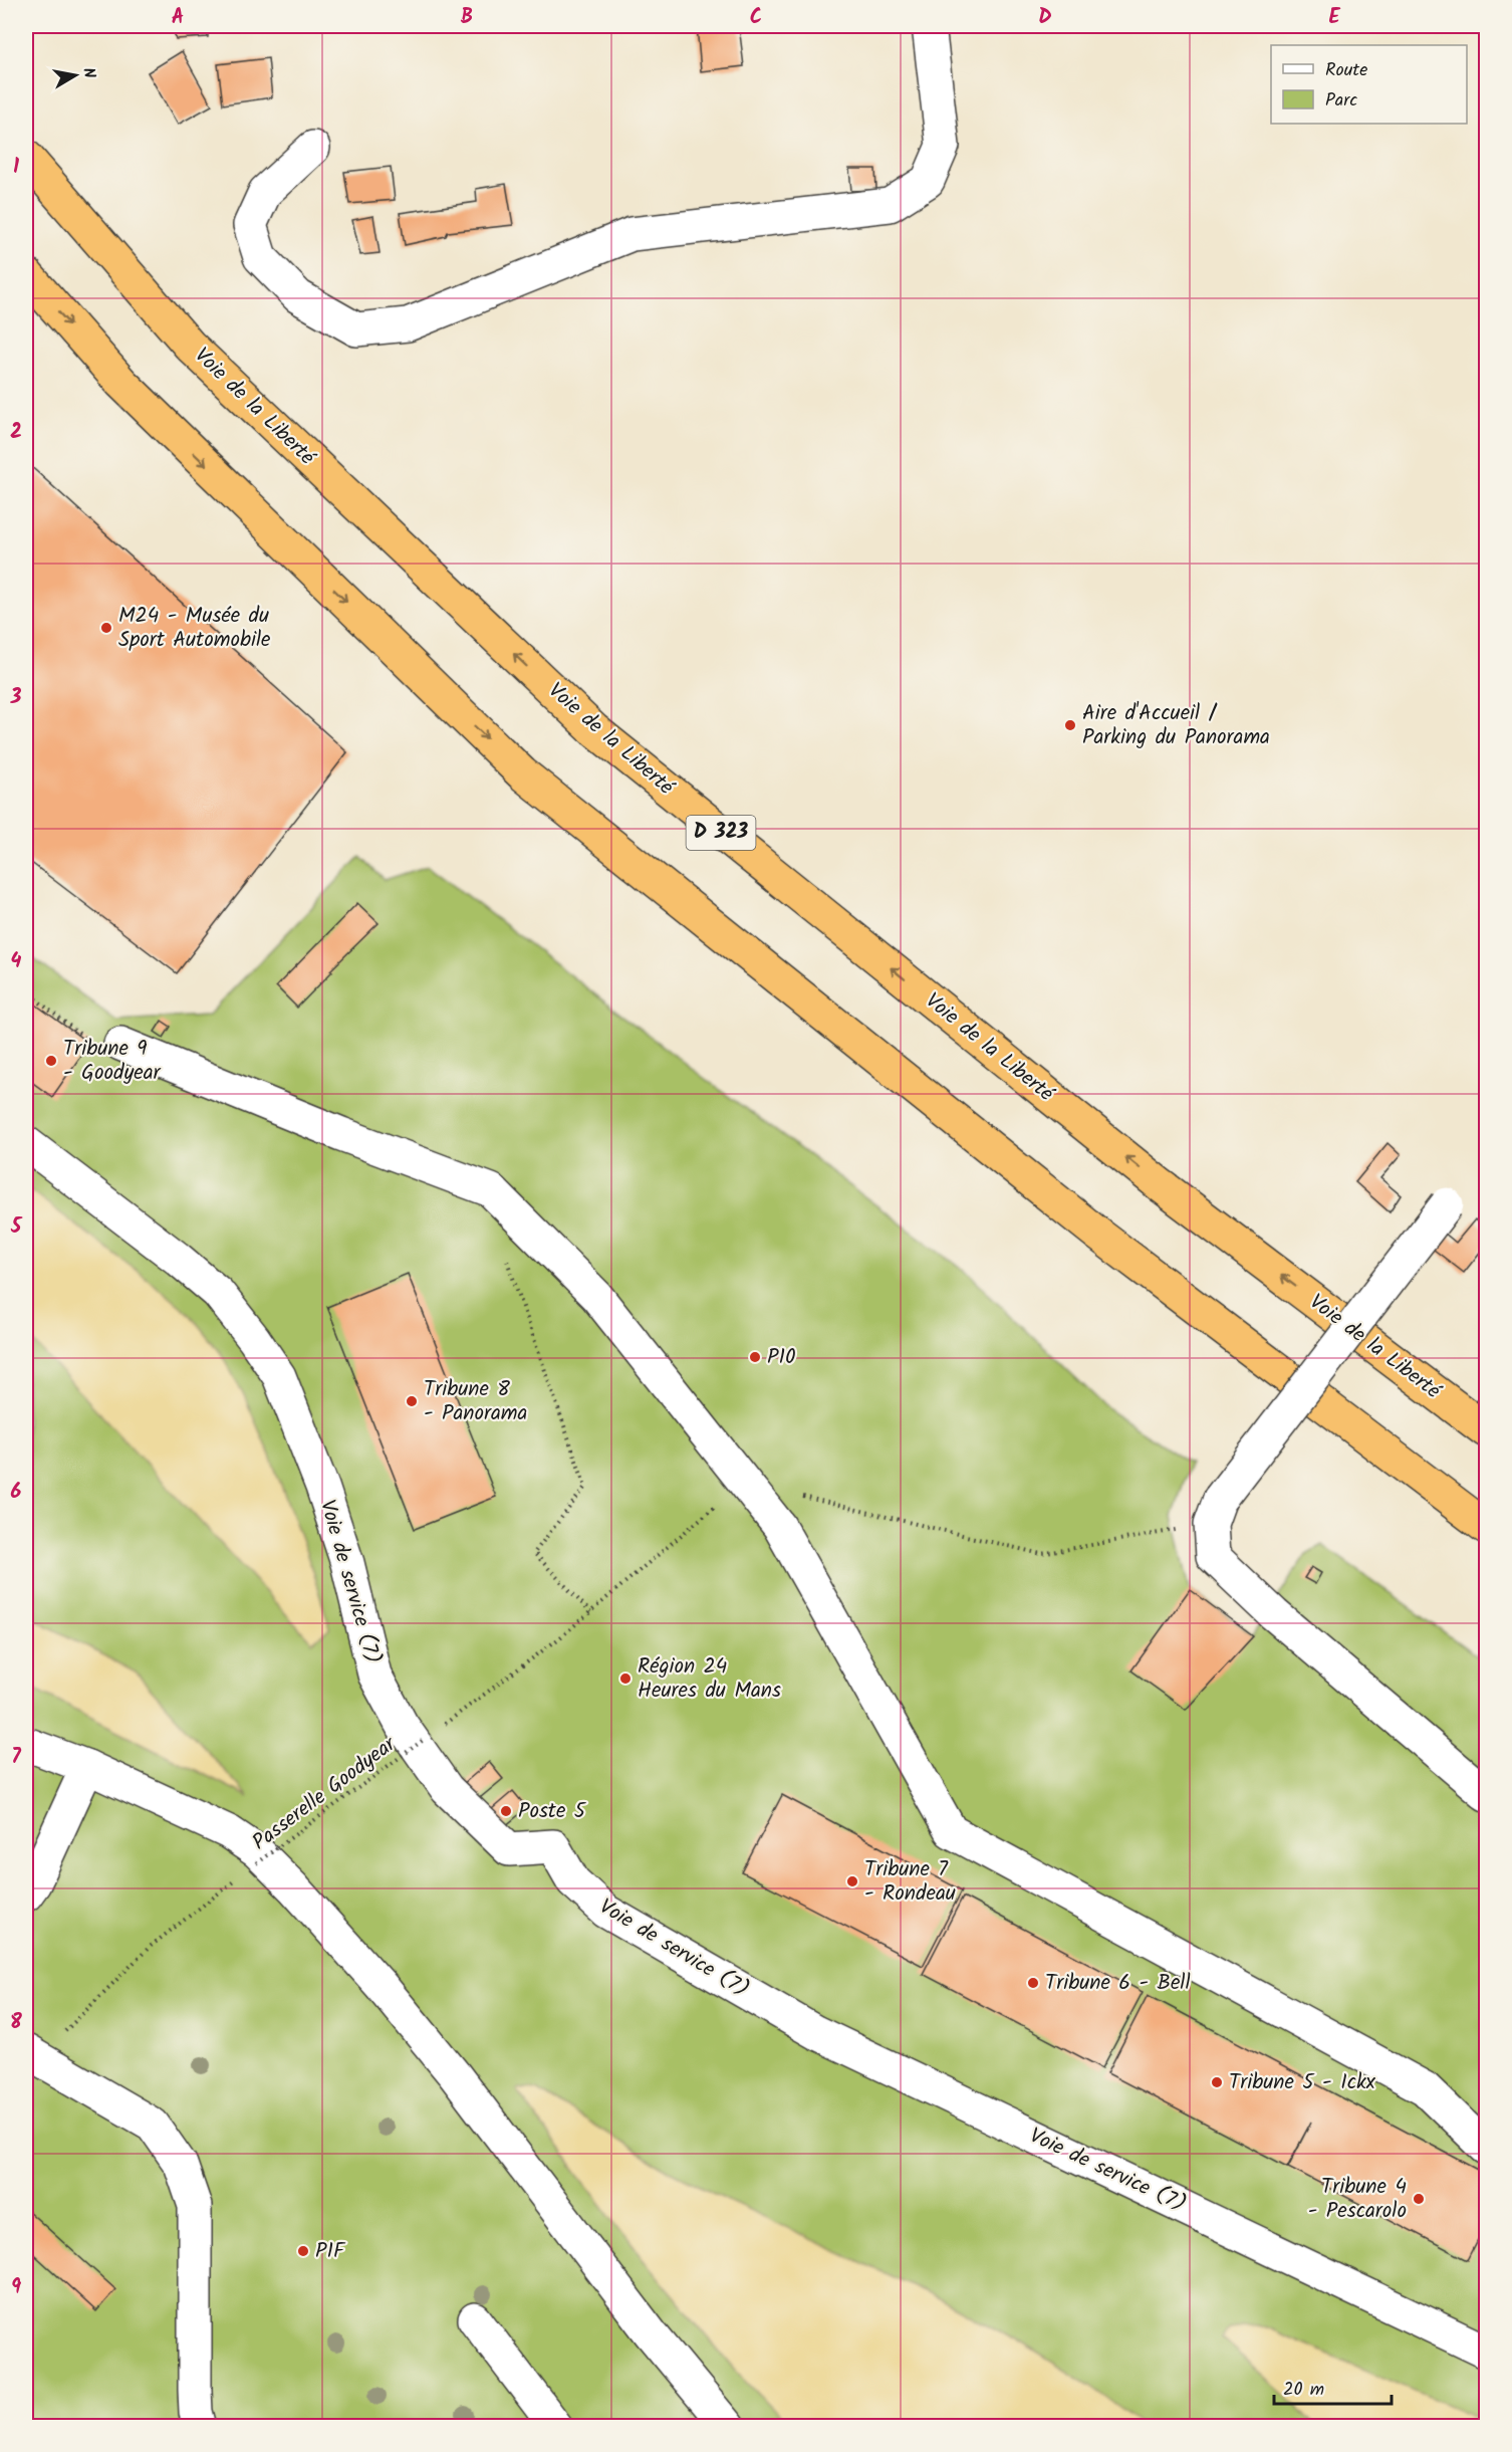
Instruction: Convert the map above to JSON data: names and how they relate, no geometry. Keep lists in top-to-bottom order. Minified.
{"streets":{"highway":["Voie de la Liberté","D 323"],"street":["Voie de service (7)"],"path":["Passerelle Goodyear"]},"places":["M24 - Musée du Sport Automobile","Aire d'Accueil / Parking du Panorama","Tribune 9 - Goodyear","P10","Tribune 8 - Panorama","Région 24 Heures du Mans","Poste 5","Tribune 7 - Rondeau","Tribune 6 - Bell","Tribune 5 - Ickx","Tribune 4 - Pescarolo","P1F"],"legend":["Route","Parc"],"scale_bar":"20 m","north":"right","grid":{"columns":["A","B","C","D","E"],"rows":["1","2","3","4","5","6","7","8","9"]}}
